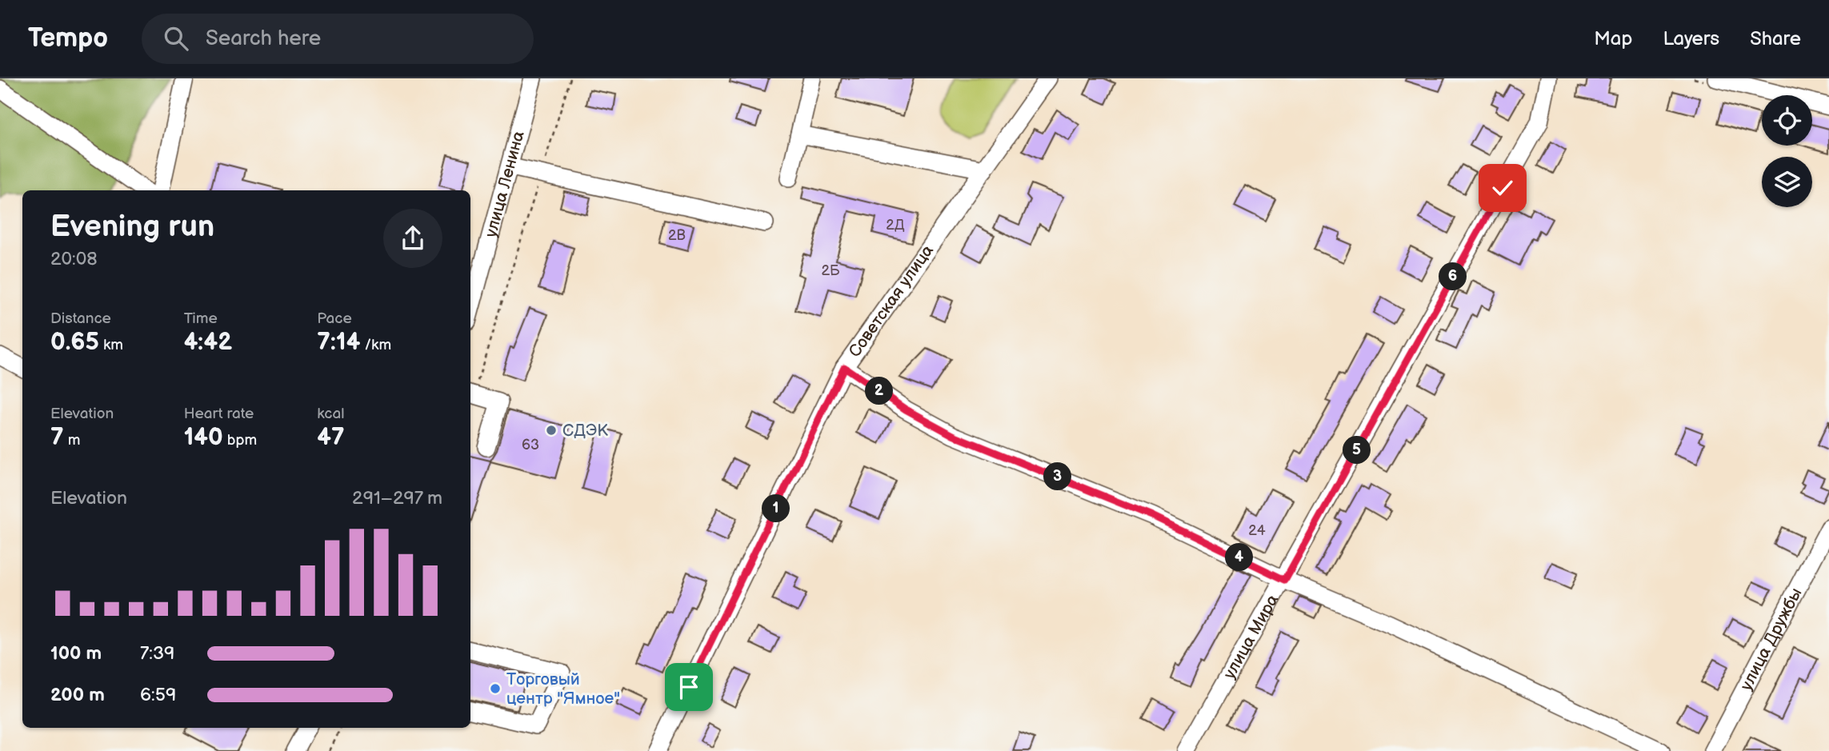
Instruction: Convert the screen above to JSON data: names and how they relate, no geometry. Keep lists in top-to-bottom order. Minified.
{"streets":{"street":["улица Ленина","Советская улица","улица Мира","улица Дружбы"]},"places":["СДЭК","Торговый центр \"Ямное\""],"house_numbers":["2Д","2В","2Б","63","24"],"page":{"header":"Tempo","search":"Search here","nav":["Map","Layers","Share"],"heading":["Evening run","20:08"],"pins":["6","2","5","3","1","4"],"stats":[["Distance","0.65 km"],["Time","4:42"],["Pace","7:14 /km"],["Elevation","7 m"],["Heart rate","140 bpm"],["kcal","47"]],"chart":["Elevation","291–297 m"],"list":[{"name":"100 m","note":"7:39"},{"name":"200 m","note":"6:59"}]}}
